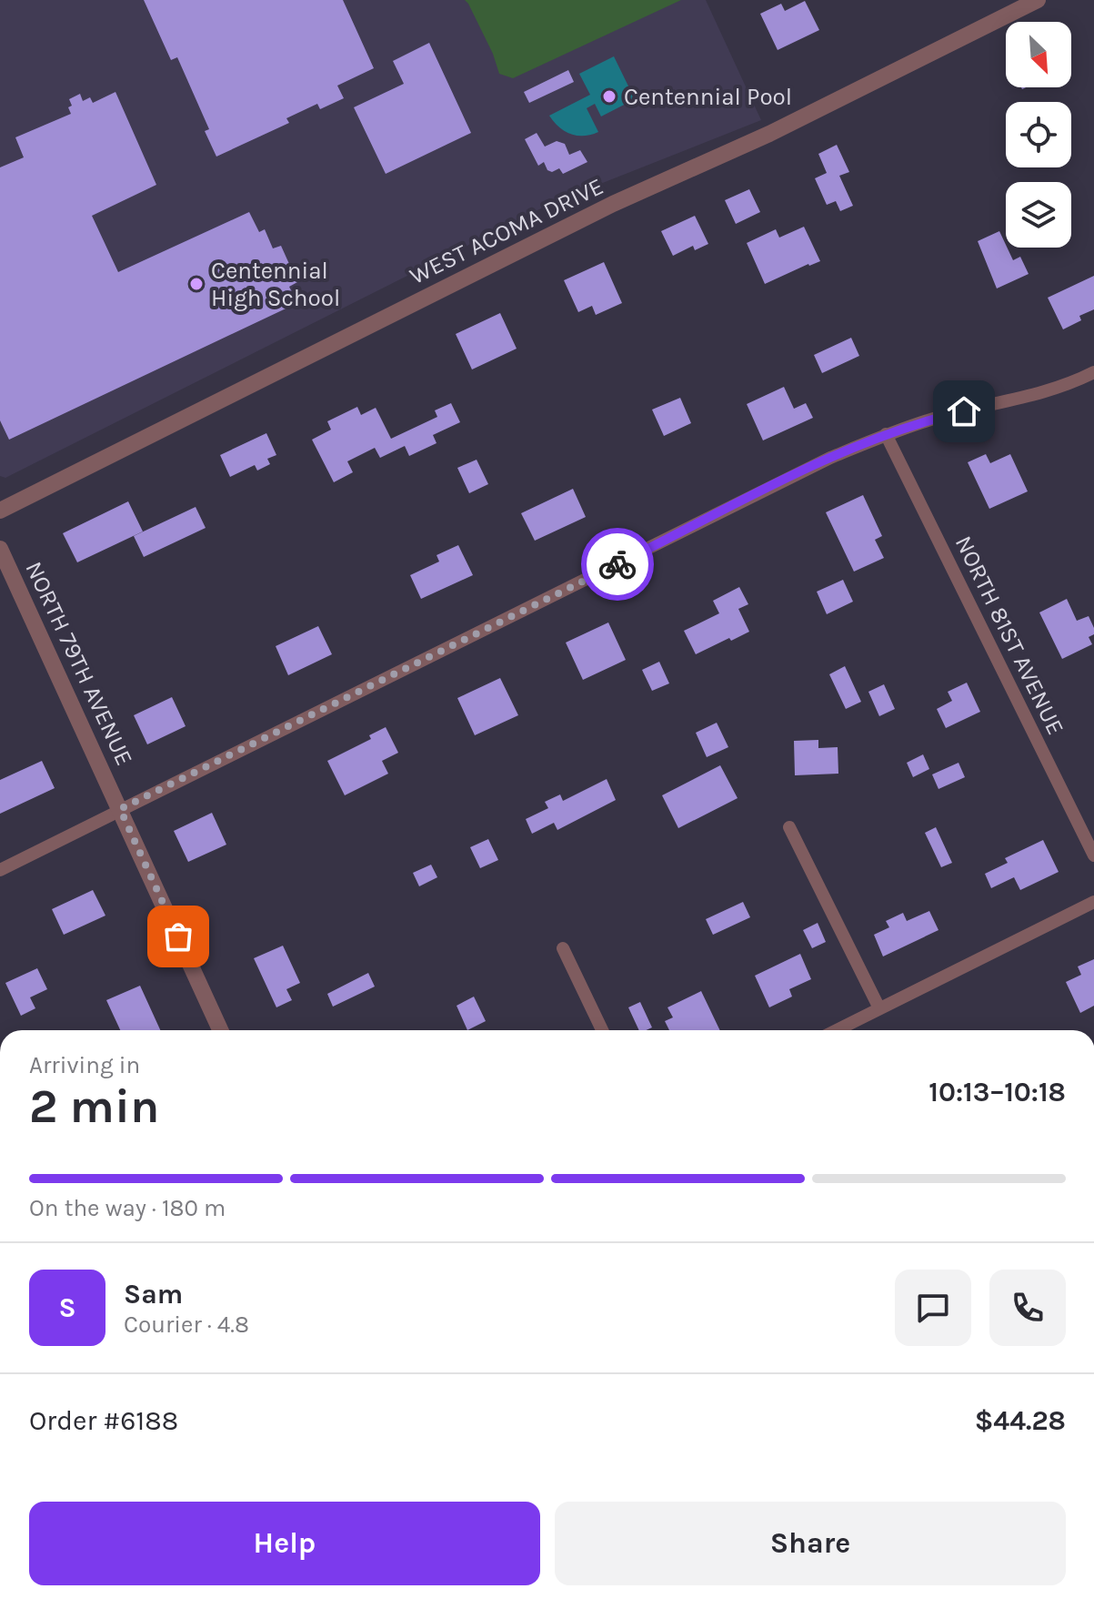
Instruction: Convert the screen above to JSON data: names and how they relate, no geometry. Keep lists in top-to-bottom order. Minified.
{"streets":{"street":["WEST ACOMA DRIVE","NORTH 81ST AVENUE","NORTH 79TH AVENUE"]},"places":["Centennial Pool","Centennial High School"],"north":"bottom right","page":{"heading":["2 min","Arriving in","10:13–10:18"],"panel":["Sam","Courier · 4.8","Order #6188","$44.28"],"bar":"On the way · 180 m","round":"S","buttons":["Help","Share"]}}
